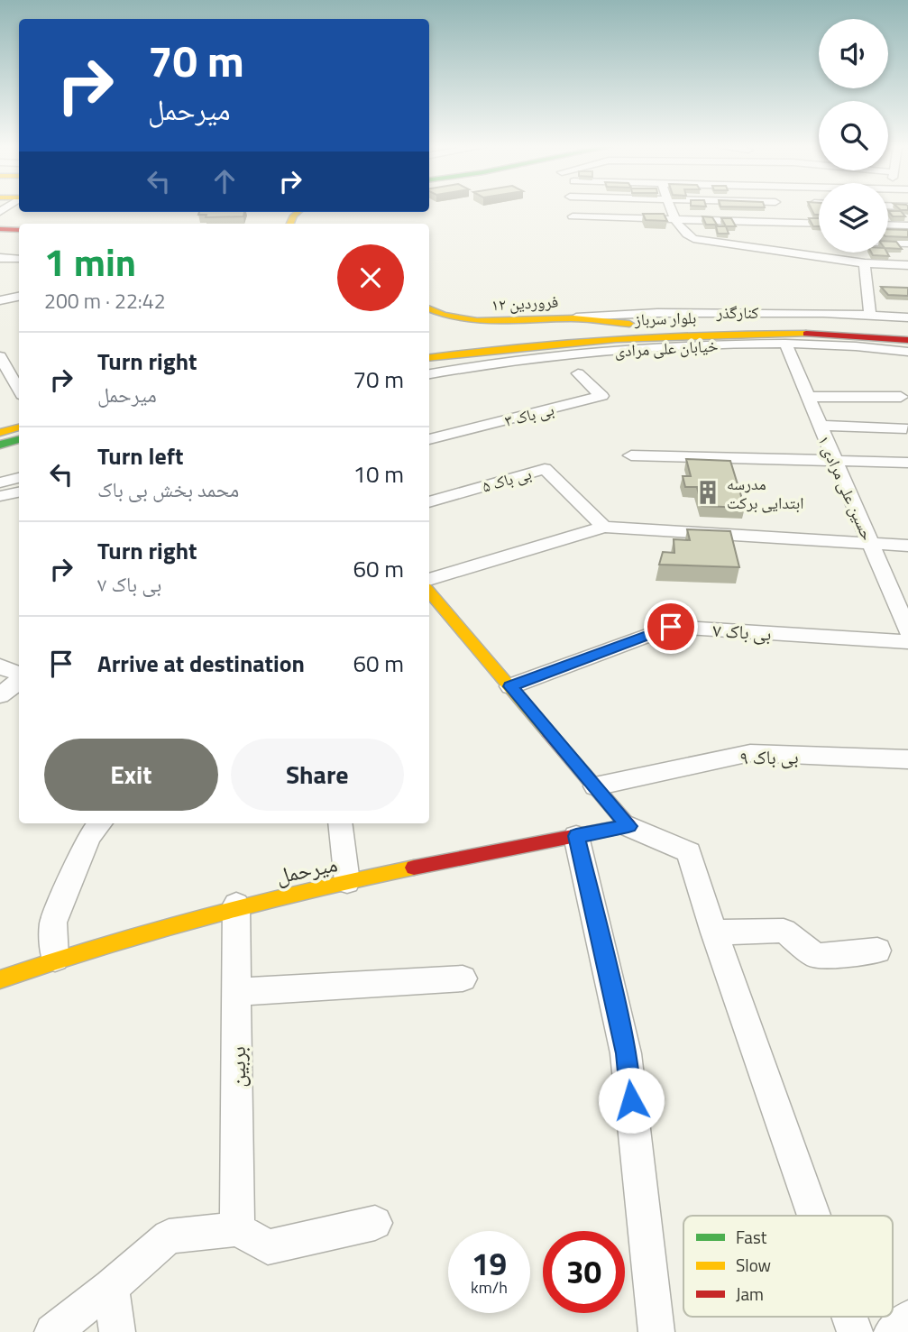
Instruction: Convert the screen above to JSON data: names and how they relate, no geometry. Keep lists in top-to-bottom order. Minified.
{"streets":{"main road":["۱۲ فروردین","بلوار سرباز","میرحمل"],"street":["کنارگذر","خیابان علی مرادی","بی باک ۳","بی باک ۵","حسین علی مرادی ۱","بی باک ۷","بی باک ۹","بربین"]},"crossings":[["۱۲ فروردین","کنارگذر"],["۱۲ فروردین","بلوار سرباز"],["بلوار سرباز","خیابان علی مرادی"],["خیابان علی مرادی","حسین علی مرادی ۱"],["میرحمل","بربین"]],"places":{"building":["مدرسه ابتدایی برکت"]},"legend":["Fast","Slow","Jam"],"page":{"turn":["70 m","میرحمل"],"heading":["1 min","200 m · 22:42"],"list":[{"name":"Turn right","note":"میرحمل","value":"70 m"},{"name":"Turn left","note":"محمد بخش بی باک","value":"10 m"},{"name":"Turn right","note":"بی باک ۷","value":"60 m"},{"name":"Arrive at destination","value":"60 m"}],"buttons":["Exit","Share"],"speed":"19 km/h","limit":"30"}}
